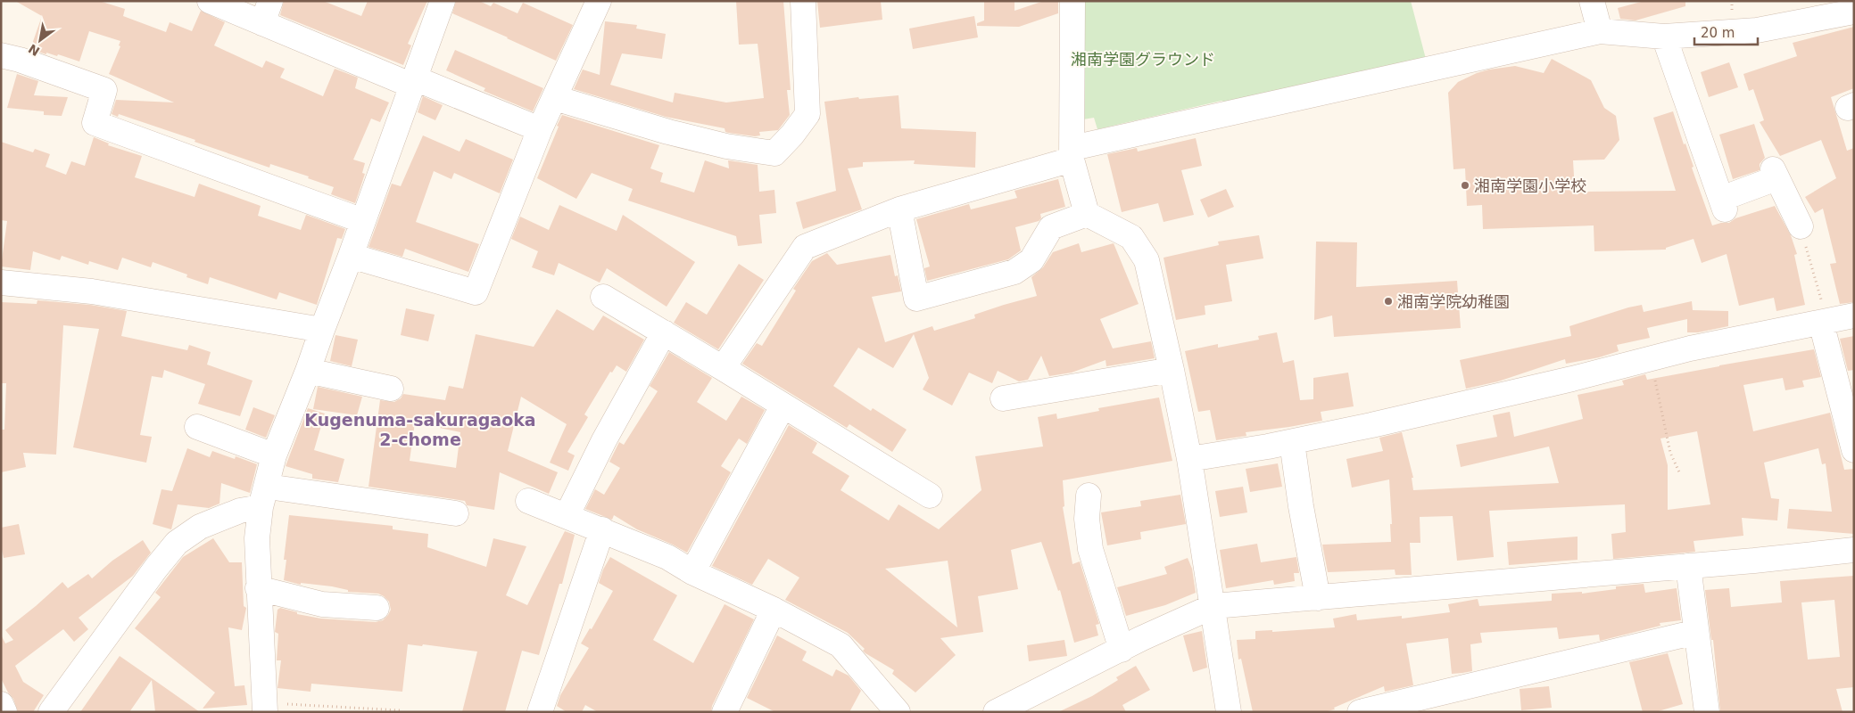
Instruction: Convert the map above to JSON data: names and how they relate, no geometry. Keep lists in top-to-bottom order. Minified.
{"districts":["Kugenuma-sakuragaoka 2-chome"],"parks":["湘南学園グラウンド"],"places":["湘南学園小学校","湘南学院幼稚園"],"scale_bar":"20 m","north":"bottom left"}
